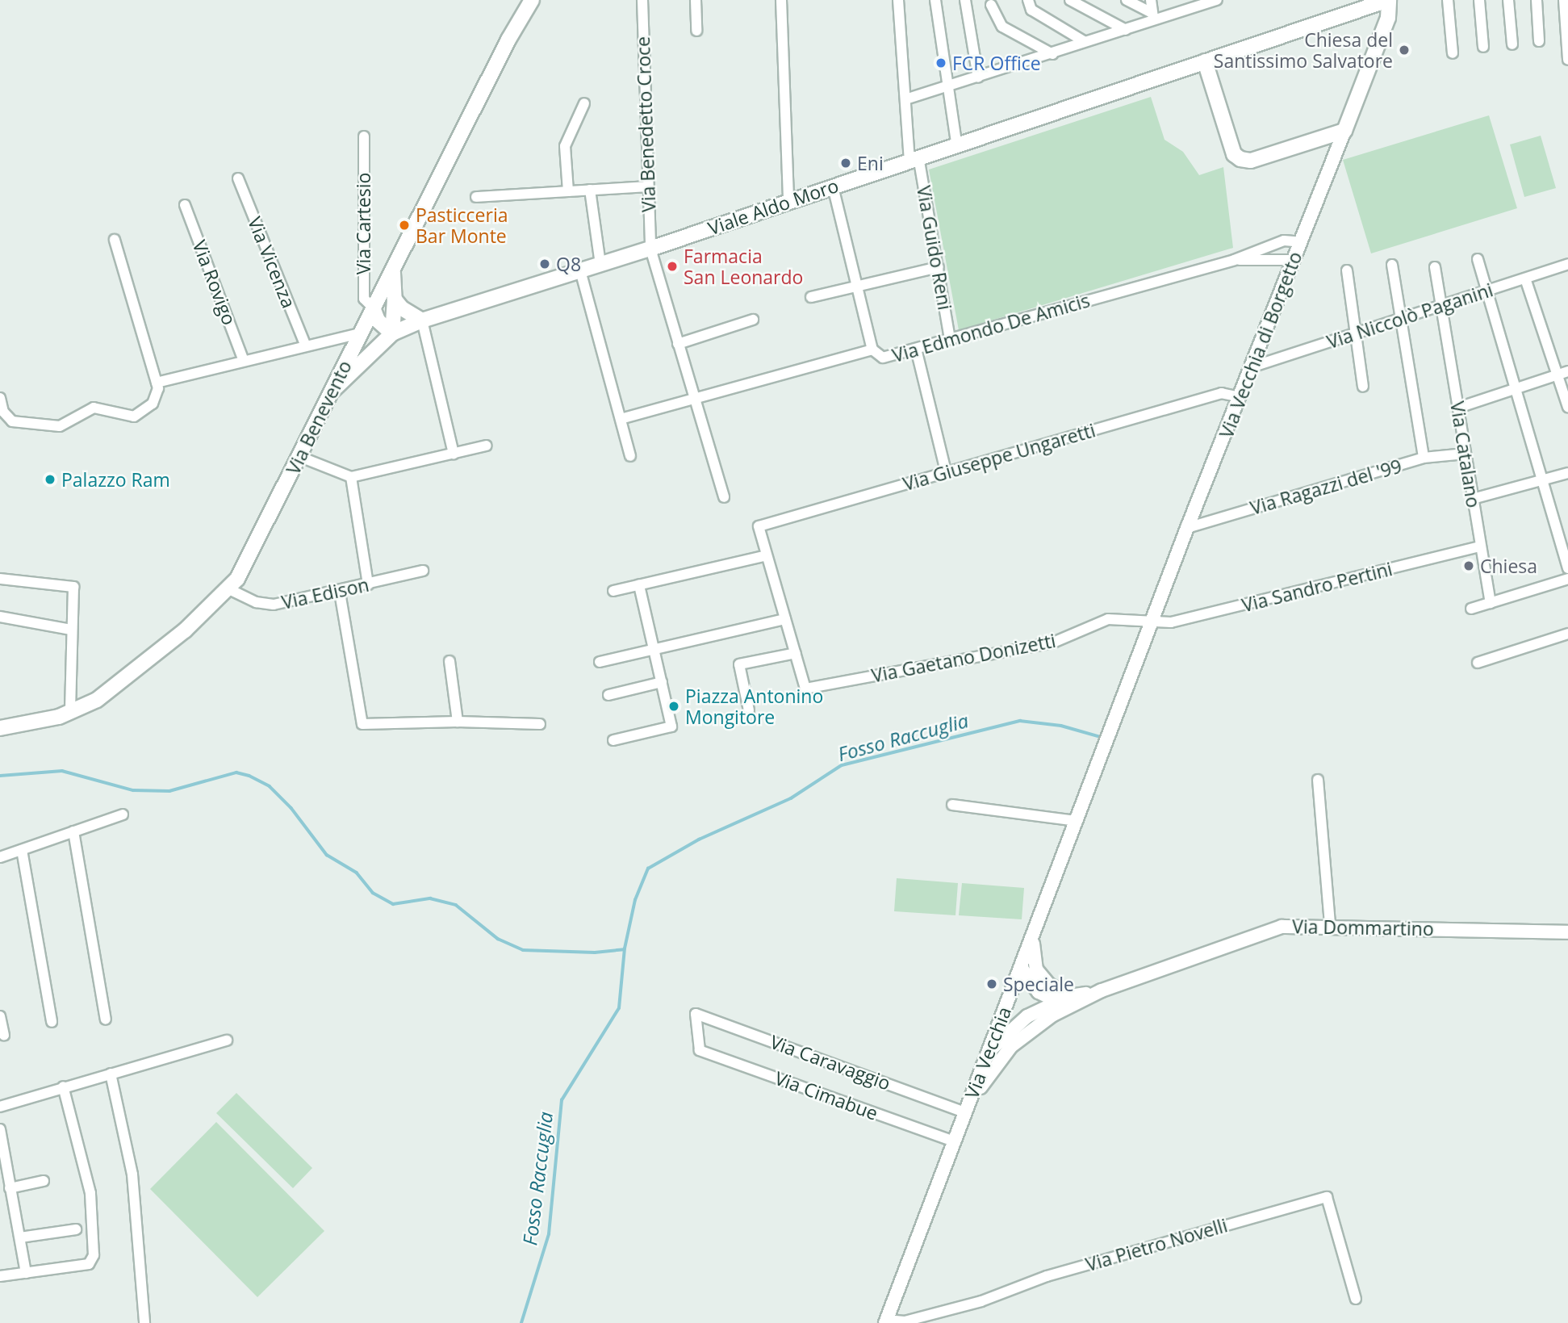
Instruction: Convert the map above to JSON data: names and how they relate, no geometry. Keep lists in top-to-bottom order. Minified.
{"streets":{"main road":["Viale Aldo Moro","Via Vecchia di Borgetto","Via Benevento"],"street":["Via Benedetto Croce","Via Cartesio","Via Guido Reni","Via Vicenza","Via Rovigo","Via Niccolò Paganini","Via Edmondo De Amicis","Via Catalano","Via Giuseppe Ungaretti","Via Ragazzi del '99","Via Sandro Pertini","Via Edison","Via Gaetano Donizetti","Via Dommartino","Via Vecchia","Via Caravaggio","Via Cimabue","Via Pietro Novelli"]},"crossings":[["Via Benedetto Croce","Viale Aldo Moro"],["Via Benedetto Croce","Via Edmondo De Amicis"],["Viale Aldo Moro","Via Guido Reni"],["Viale Aldo Moro","Via Vecchia di Borgetto"],["Viale Aldo Moro","Via Benevento"],["Via Cartesio","Via Benevento"],["Via Guido Reni","Via Edmondo De Amicis"],["Via Niccolò Paganini","Via Vecchia di Borgetto"],["Via Niccolò Paganini","Via Catalano"],["Via Vecchia di Borgetto","Via Giuseppe Ungaretti"],["Via Vecchia di Borgetto","Via Ragazzi del '99"],["Via Vecchia di Borgetto","Via Sandro Pertini"],["Via Vecchia di Borgetto","Via Gaetano Donizetti"],["Via Vecchia di Borgetto","Via Vecchia"],["Via Benevento","Via Edison"],["Via Catalano","Via Ragazzi del '99"],["Via Catalano","Via Sandro Pertini"],["Via Sandro Pertini","Via Gaetano Donizetti"],["Via Vecchia","Via Caravaggio"],["Via Vecchia","Via Cimabue"],["Via Vecchia","Via Pietro Novelli"],["Via Caravaggio","Via Cimabue"]],"water":["Fosso Raccuglia"],"places":["Chiesa del Santissimo Salvatore","FCR Office","Eni","Pasticceria Bar Monte","Q8","Farmacia San Leonardo","Palazzo Ram","Chiesa","Piazza Antonino Mongitore","Speciale"]}
